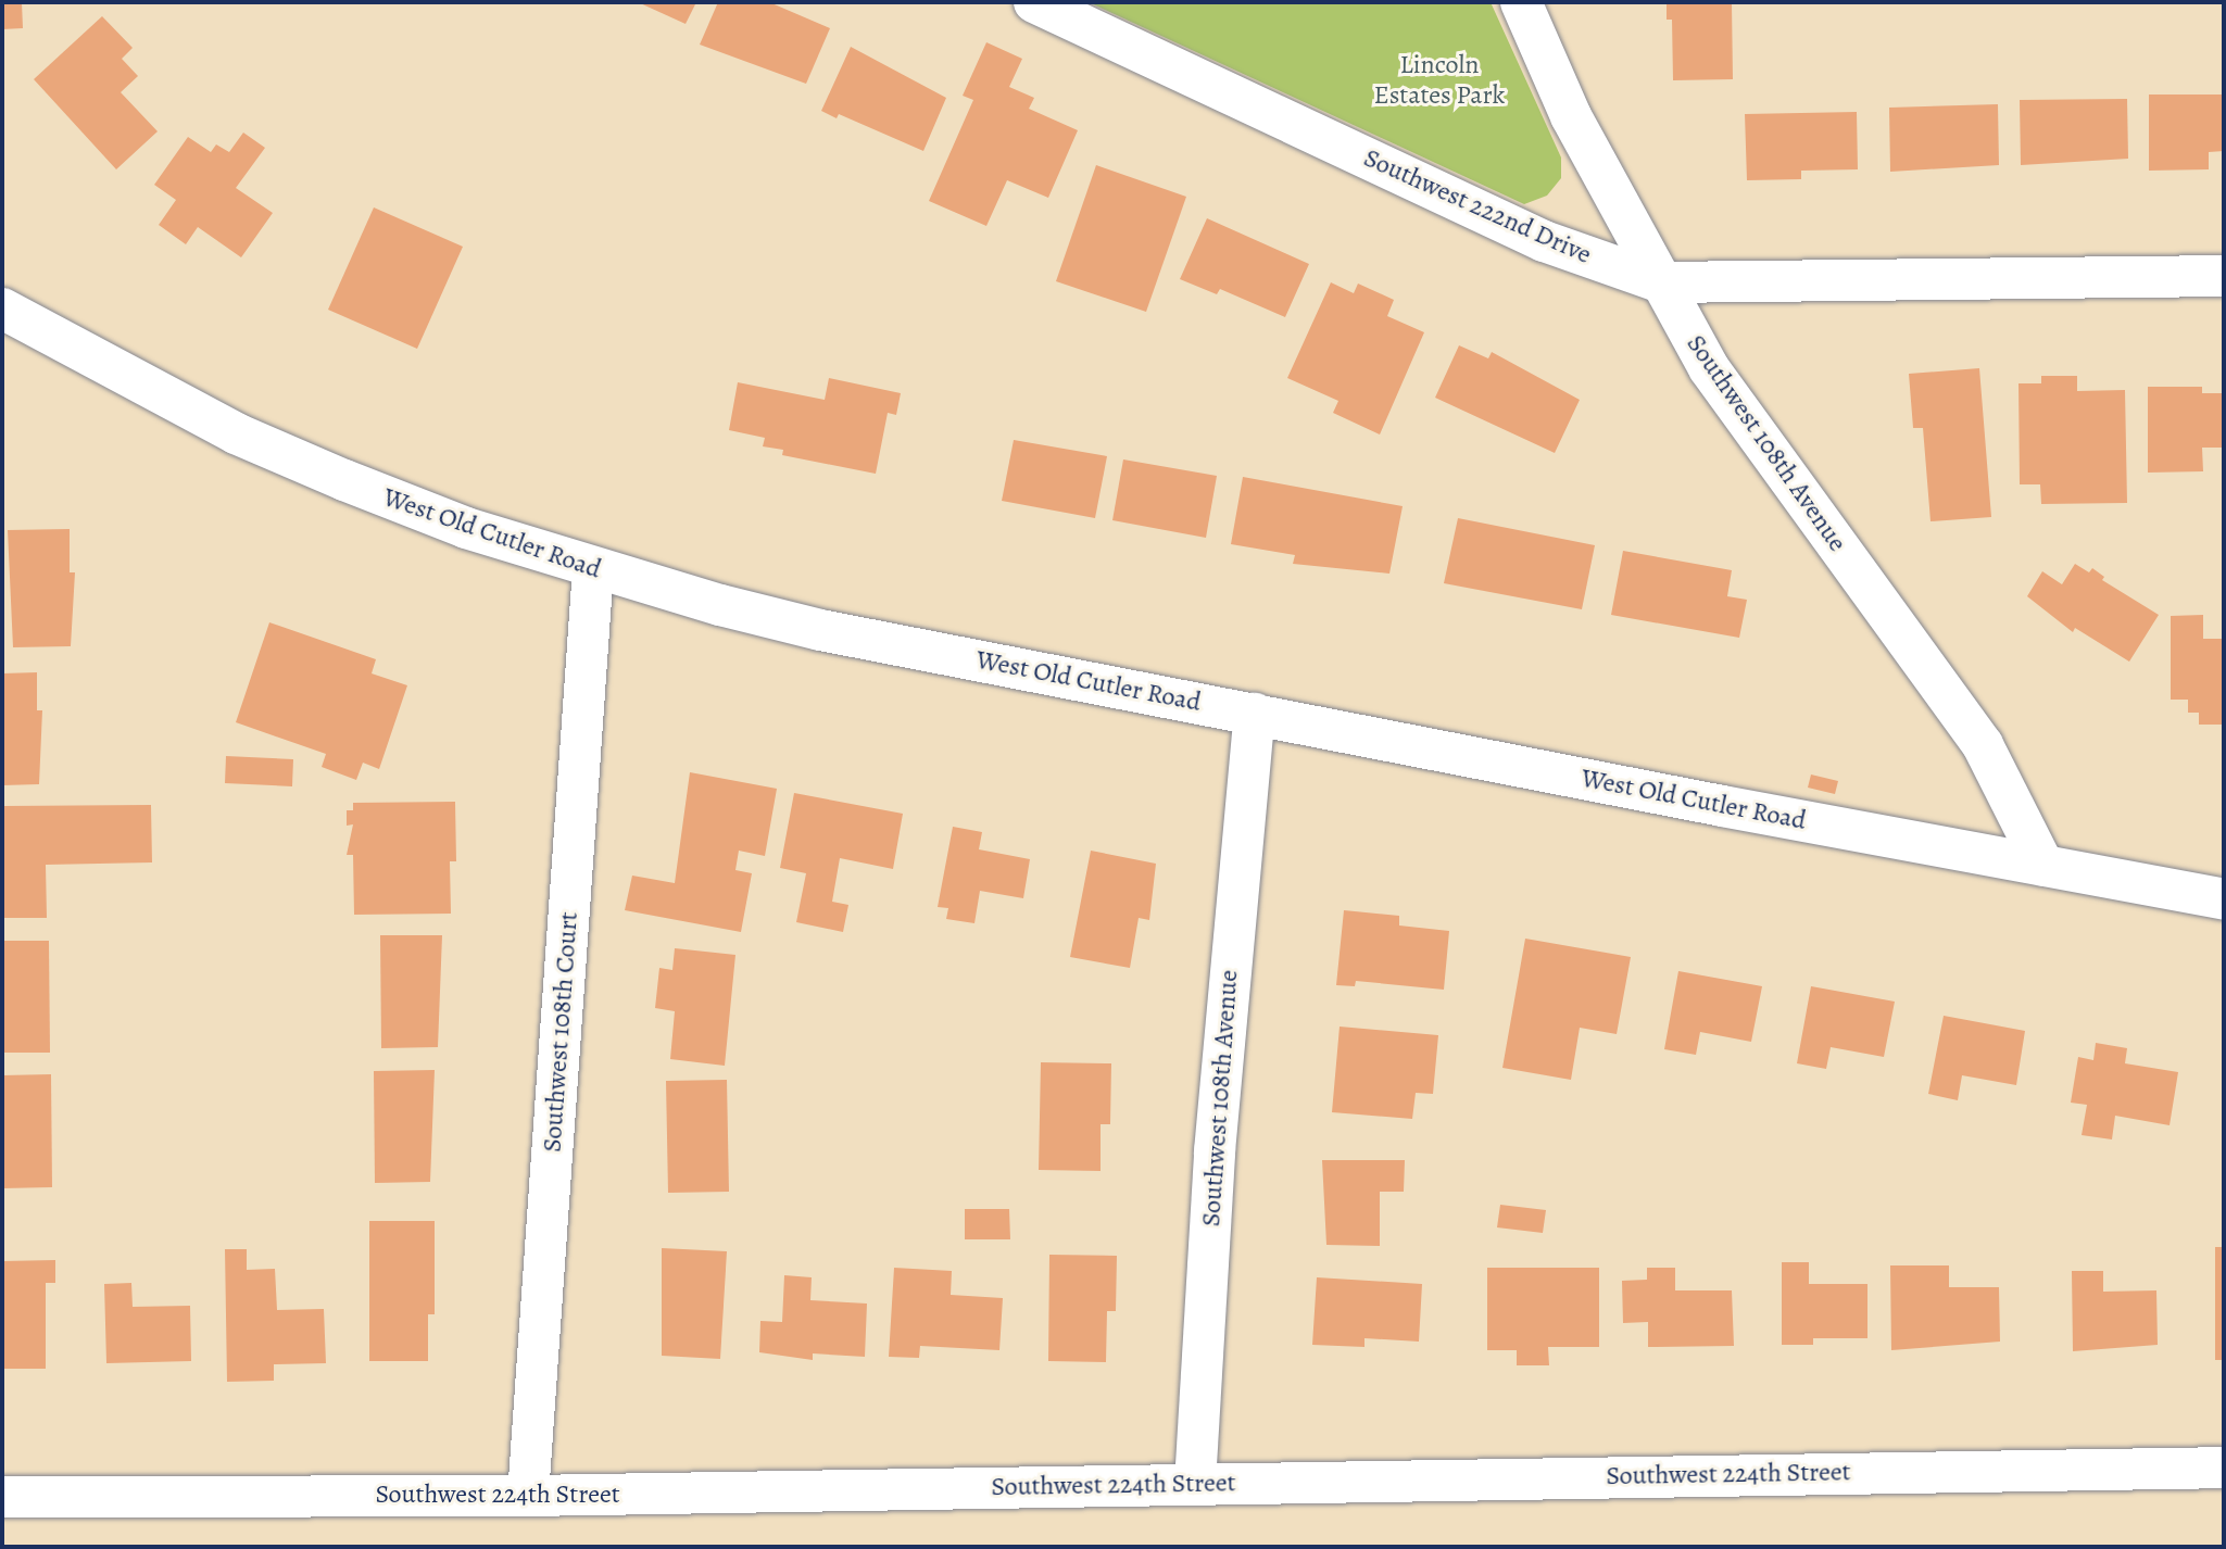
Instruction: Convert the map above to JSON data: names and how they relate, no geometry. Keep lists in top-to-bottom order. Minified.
{"streets":{"street":["Southwest 222nd Drive","Southwest 108th Avenue","West Old Cutler Road","Southwest 108th Court","Southwest 224th Street"]},"crossings":[["Southwest 222nd Drive","Southwest 108th Avenue"],["Southwest 108th Avenue","West Old Cutler Road"],["Southwest 108th Avenue","Southwest 224th Street"],["West Old Cutler Road","Southwest 108th Court"],["Southwest 108th Court","Southwest 224th Street"]],"parks":["Lincoln Estates Park"]}
